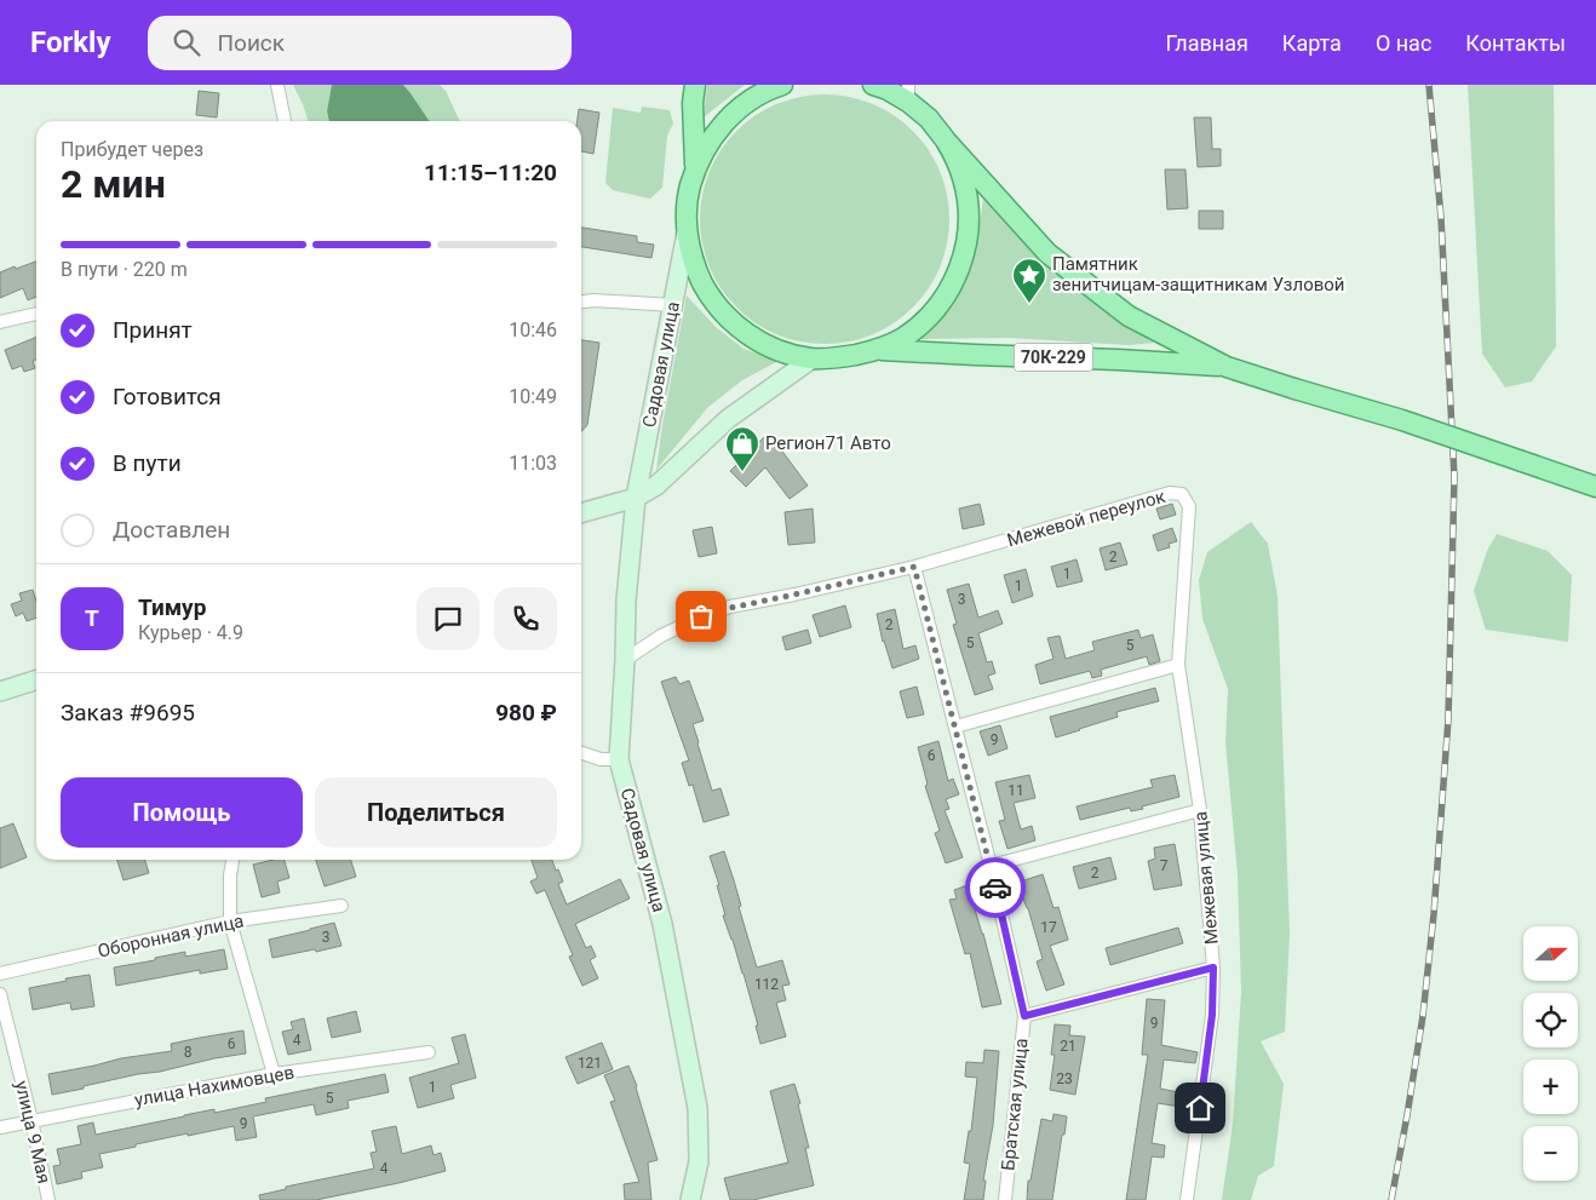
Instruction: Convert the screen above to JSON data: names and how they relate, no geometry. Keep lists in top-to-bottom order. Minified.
{"streets":{"main road":["70К-229","Садовая улица"],"street":["Межевой переулок","Межевая улица","Оборонная улица","улица Нахимовцев","Братская улица","улица 9 Мая"]},"crossings":[["70К-229","Садовая улица"],["Межевой переулок","Межевая улица"],["Межевой переулок","Братская улица"],["улица Нахимовцев","улица 9 Мая"]],"places":{"place":["Памятник зенитчицам-защитникам Узловой"],"shop":["Регион71 Авто"]},"house_numbers":["2","1","1","3","2","5","5","9","6","11","7","2","17","3","112","9","4","6","21","8","121","23","1","5","9","4"],"north":"right","page":{"header":"Forkly","search":"Поиск","nav":["Главная","Карта","О нас","Контакты"],"heading":["2 мин","Прибудет через","11:15–11:20"],"panel":["Тимур","Курьер · 4.9","Заказ #9695","980 ₽"],"bar":"В пути · 220 m","list":[["Принят","10:46"],["Готовится","10:49"],["В пути","11:03"],"Доставлен"],"round":"Т","buttons":["Помощь","Поделиться"],"map_buttons":["+","−"]}}
